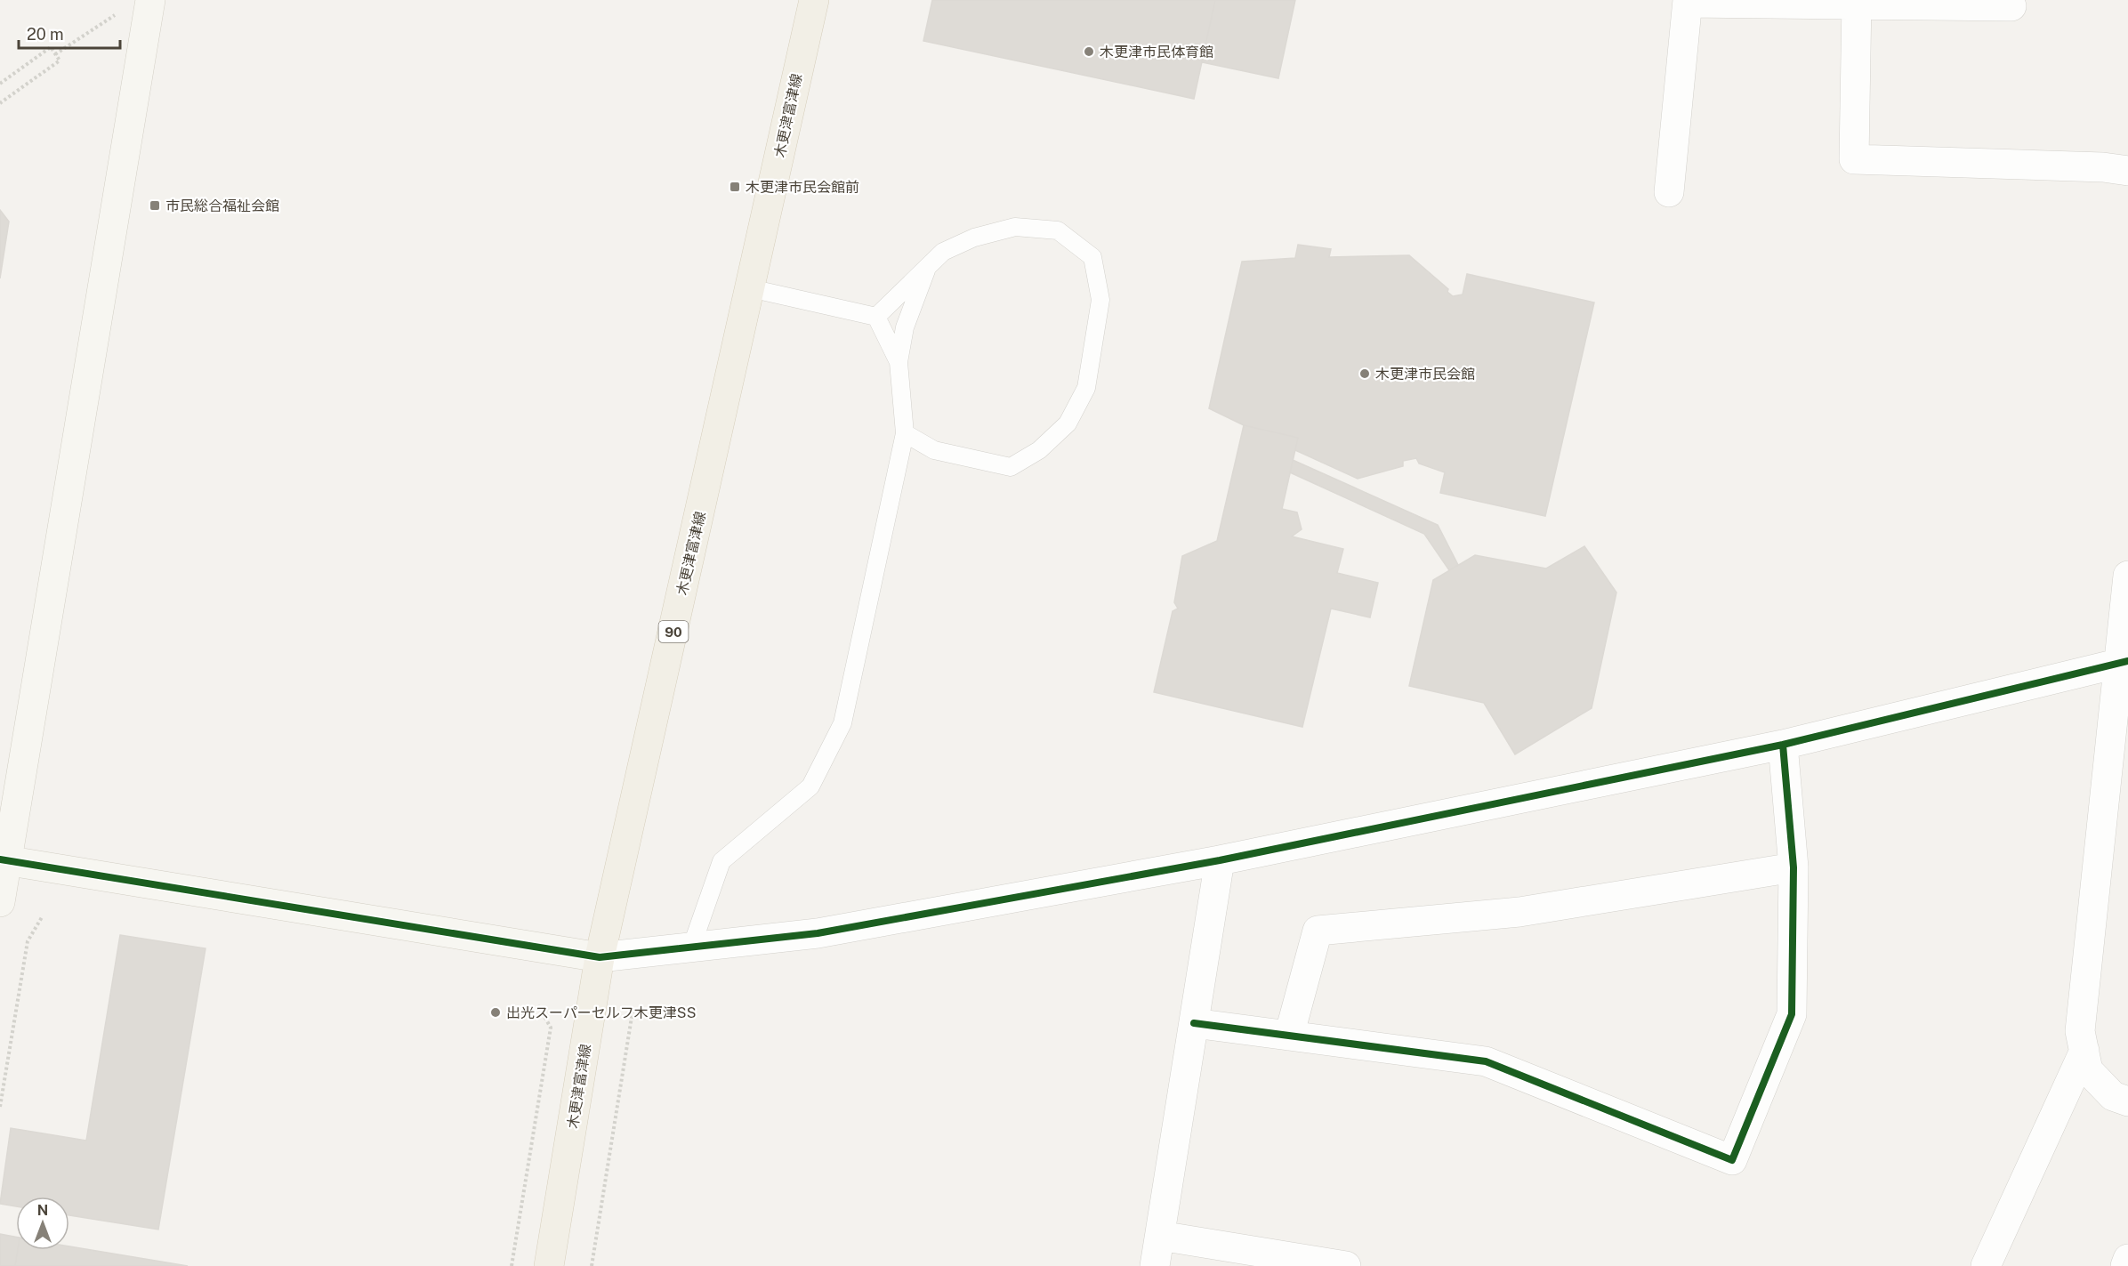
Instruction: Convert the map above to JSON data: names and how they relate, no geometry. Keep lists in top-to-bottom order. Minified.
{"streets":{"main road":["木更津富津線","90"]},"places":{"other":["木更津市民体育館","木更津市民会館","出光スーパーセルフ木更津SS"],"transit":["木更津市民会館前","市民総合福祉会館"]},"scale_bar":"20 m","north":"top"}
